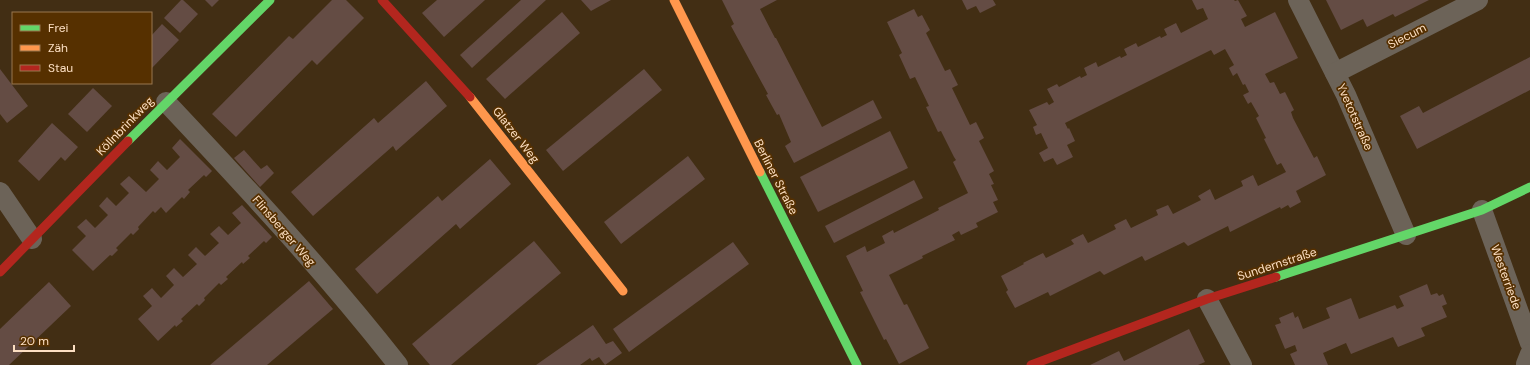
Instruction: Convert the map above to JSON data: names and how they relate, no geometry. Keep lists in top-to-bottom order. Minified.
{"streets":{"street":["Siecum","Yvetotstraße","Köllnbrinkweg","Glatzer Weg","Berliner Straße","Flinsberger Weg","Sundernstraße","Westerriede"]},"crossings":[["Siecum","Yvetotstraße"],["Yvetotstraße","Sundernstraße"],["Köllnbrinkweg","Flinsberger Weg"],["Sundernstraße","Westerriede"]],"legend":["Frei","Zäh","Stau"],"scale_bar":"20 m"}
